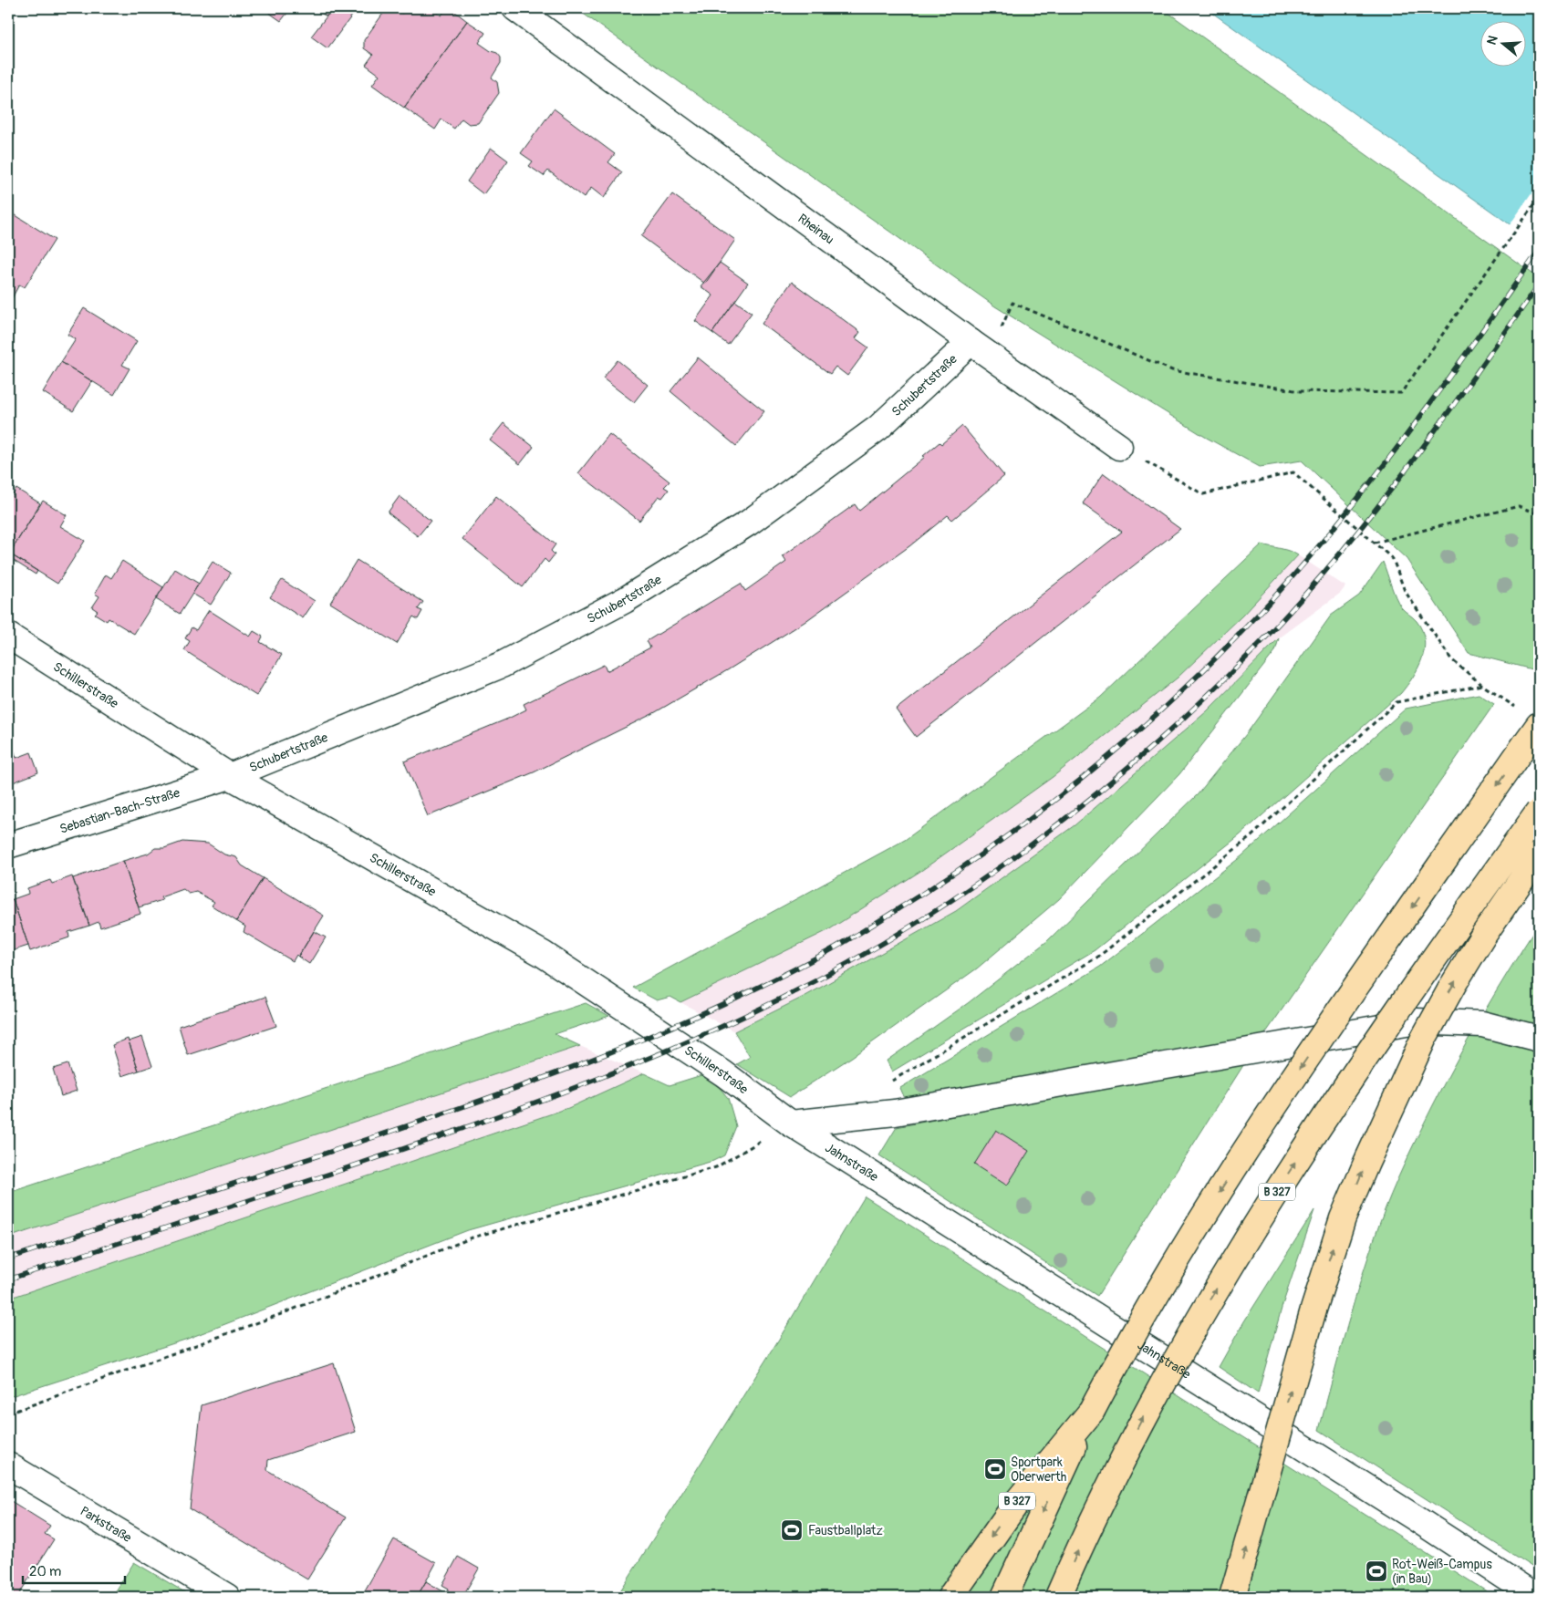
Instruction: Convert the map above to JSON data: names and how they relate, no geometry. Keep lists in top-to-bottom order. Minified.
{"streets":{"highway":["B 327"],"street":["Rheinau","Schubertstraße","Schillerstraße","Sebastian-Bach-Straße","Jahnstraße","Parkstraße"]},"crossings":[["Rheinau","Schubertstraße"],["Schubertstraße","Schillerstraße"],["Schubertstraße","Sebastian-Bach-Straße"],["Schillerstraße","Sebastian-Bach-Straße"],["Schillerstraße","Jahnstraße"]],"places":{"sports":["Sportpark Oberwerth","Faustballplatz","Rot-Weiß-Campus (in Bau)"]},"scale_bar":"20 m","north":"left"}
